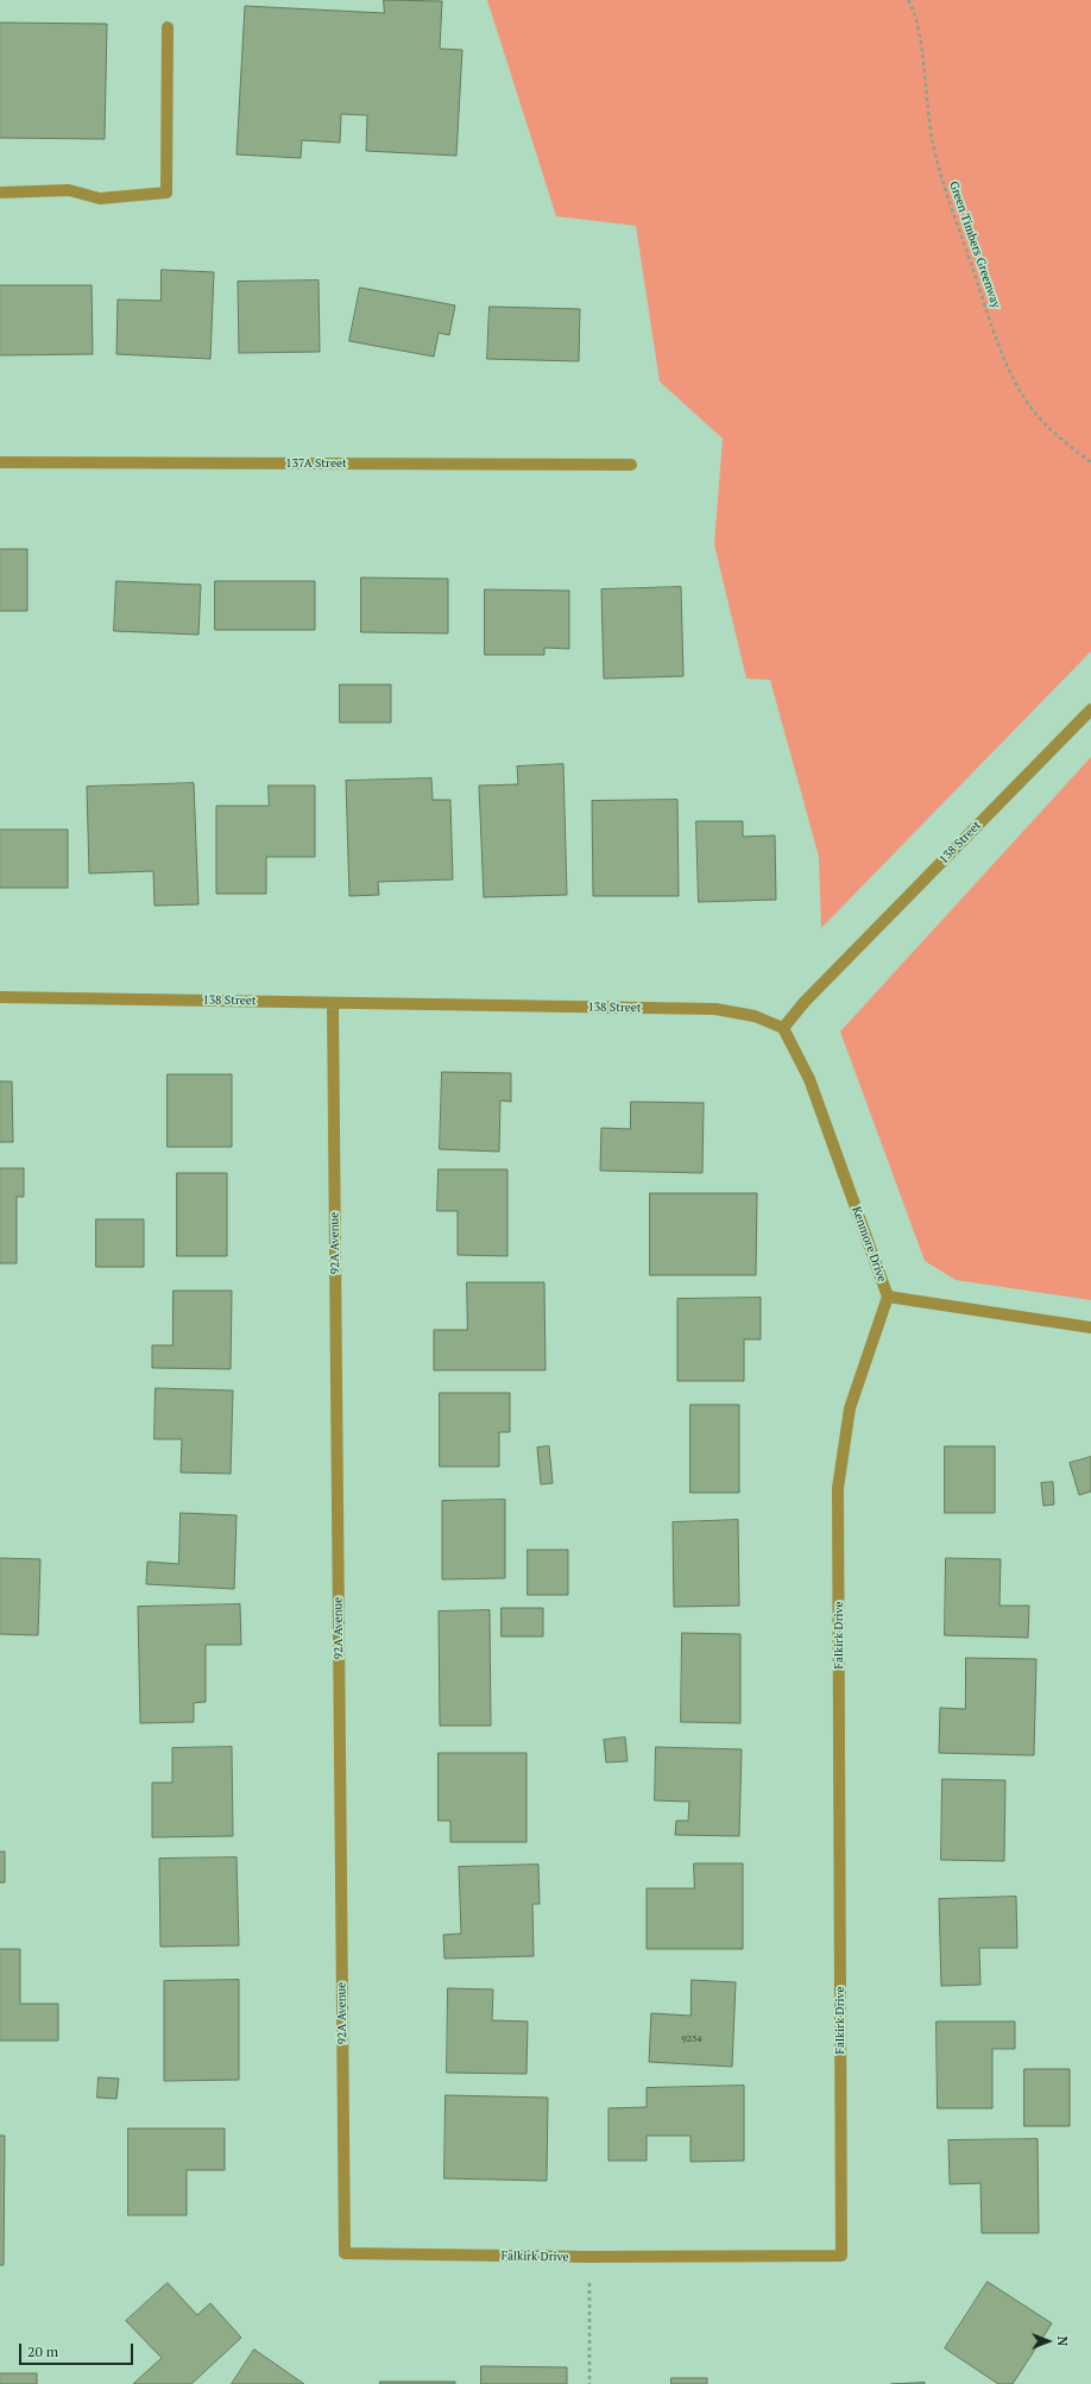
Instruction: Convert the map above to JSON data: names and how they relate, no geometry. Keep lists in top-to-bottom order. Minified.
{"streets":{"street":["137A Street","138 Street","92A Avenue","Kenmore Drive","Falkirk Drive"],"path":["Green Timbers Greenway"]},"crossings":[["138 Street","92A Avenue"],["138 Street","Kenmore Drive"],["92A Avenue","Falkirk Drive"],["Kenmore Drive","Falkirk Drive"]],"house_numbers":["9254"],"scale_bar":"20 m","north":"right"}
